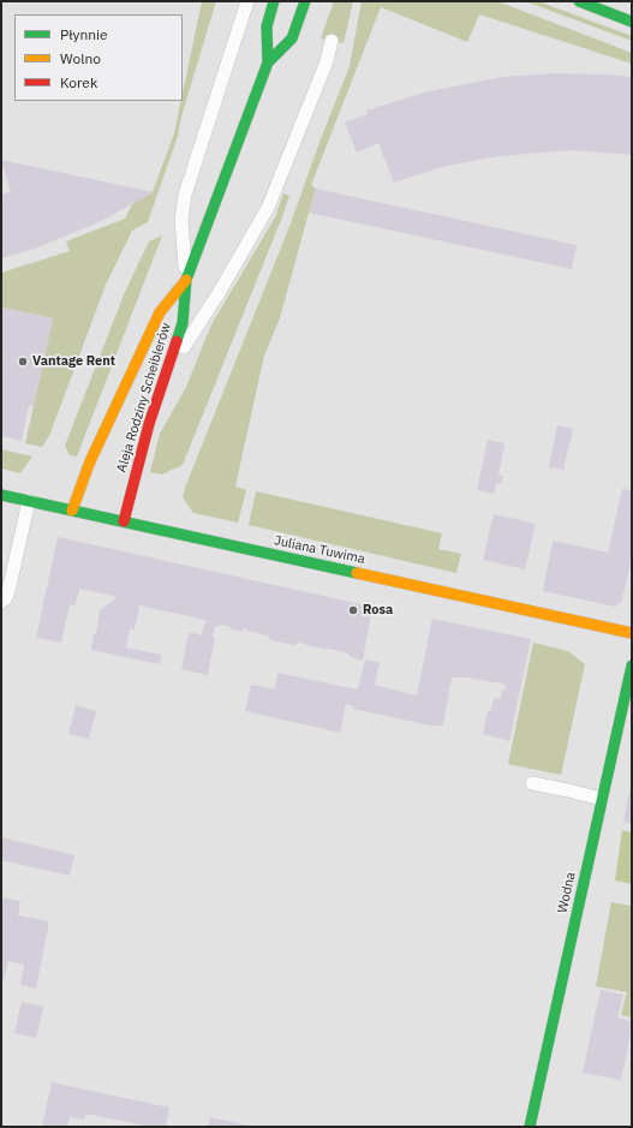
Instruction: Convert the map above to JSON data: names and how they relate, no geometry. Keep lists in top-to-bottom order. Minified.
{"streets":{"street":["Aleja Rodziny Scheiblerów","Juliana Tuwima","Wodna"]},"crossings":[["Aleja Rodziny Scheiblerów","Juliana Tuwima"]],"places":["Vantage Rent","Rosa"],"legend":["Płynnie","Wolno","Korek"]}
